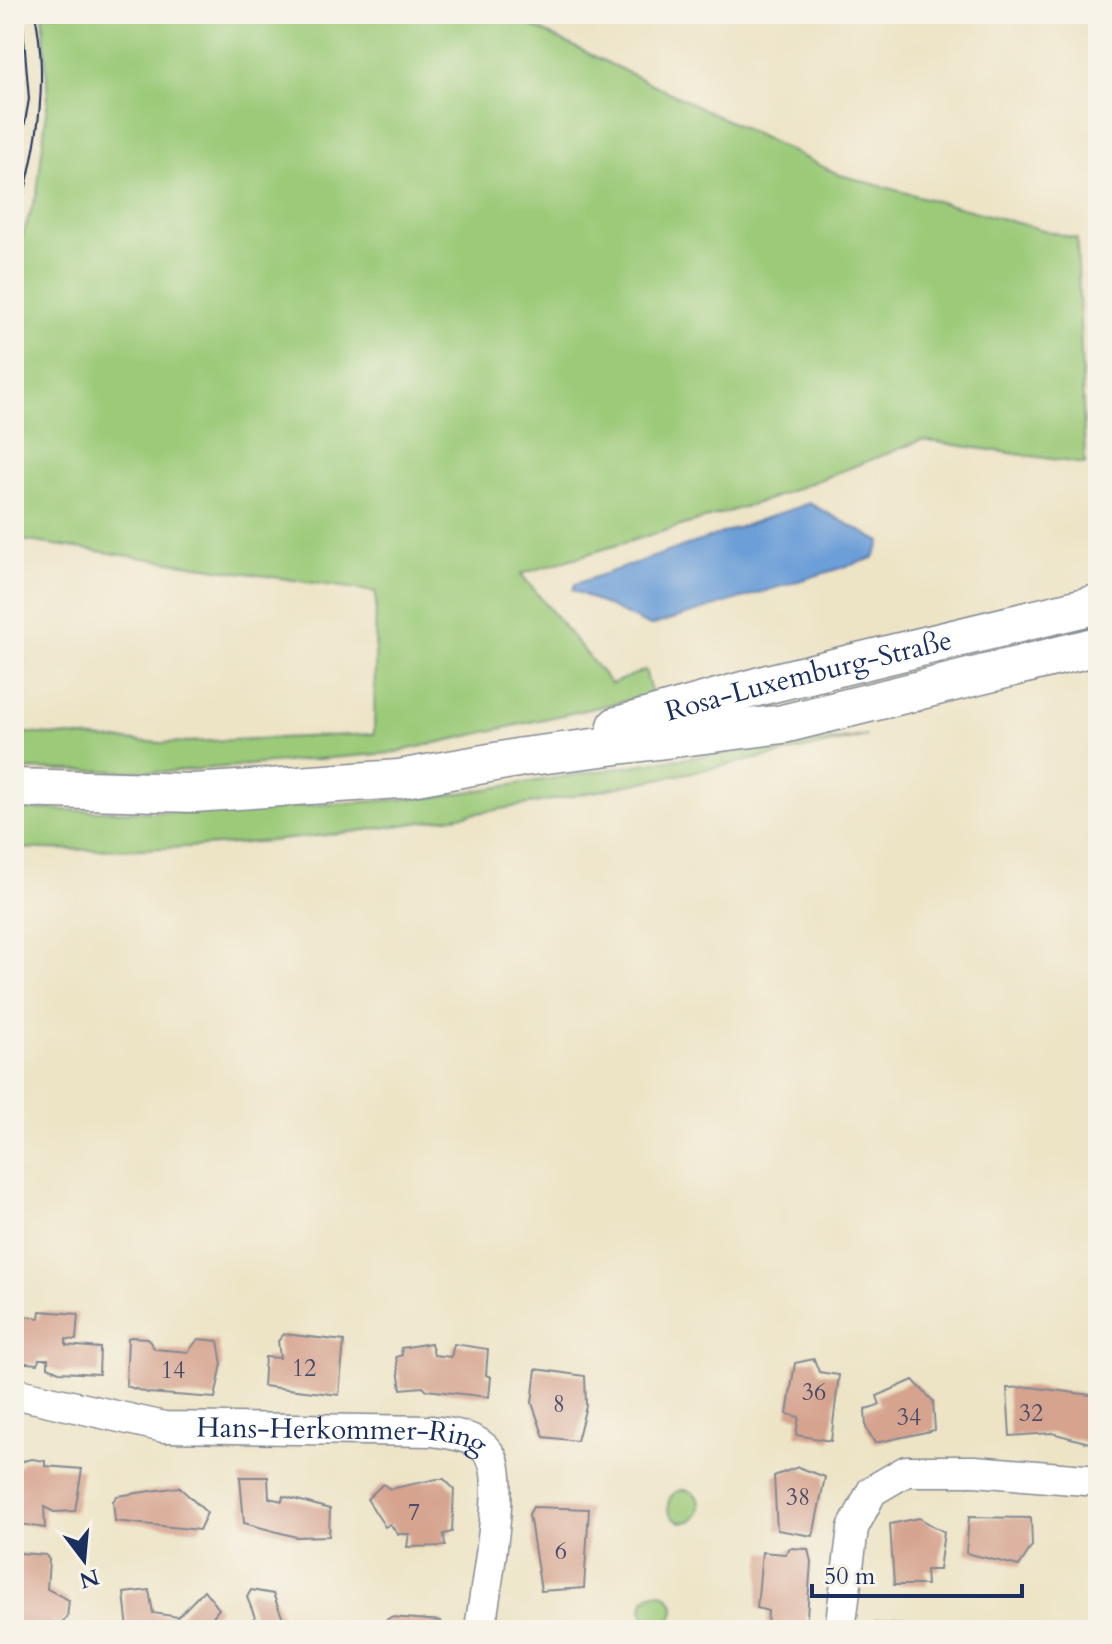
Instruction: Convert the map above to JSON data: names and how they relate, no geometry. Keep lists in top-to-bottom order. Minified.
{"streets":{"main road":["Rosa-Luxemburg-Straße"],"street":["Hans-Herkommer-Ring"]},"house_numbers":["12","14","36","8","32","34","38","7","6"],"scale_bar":"50 m","north":"bottom"}
